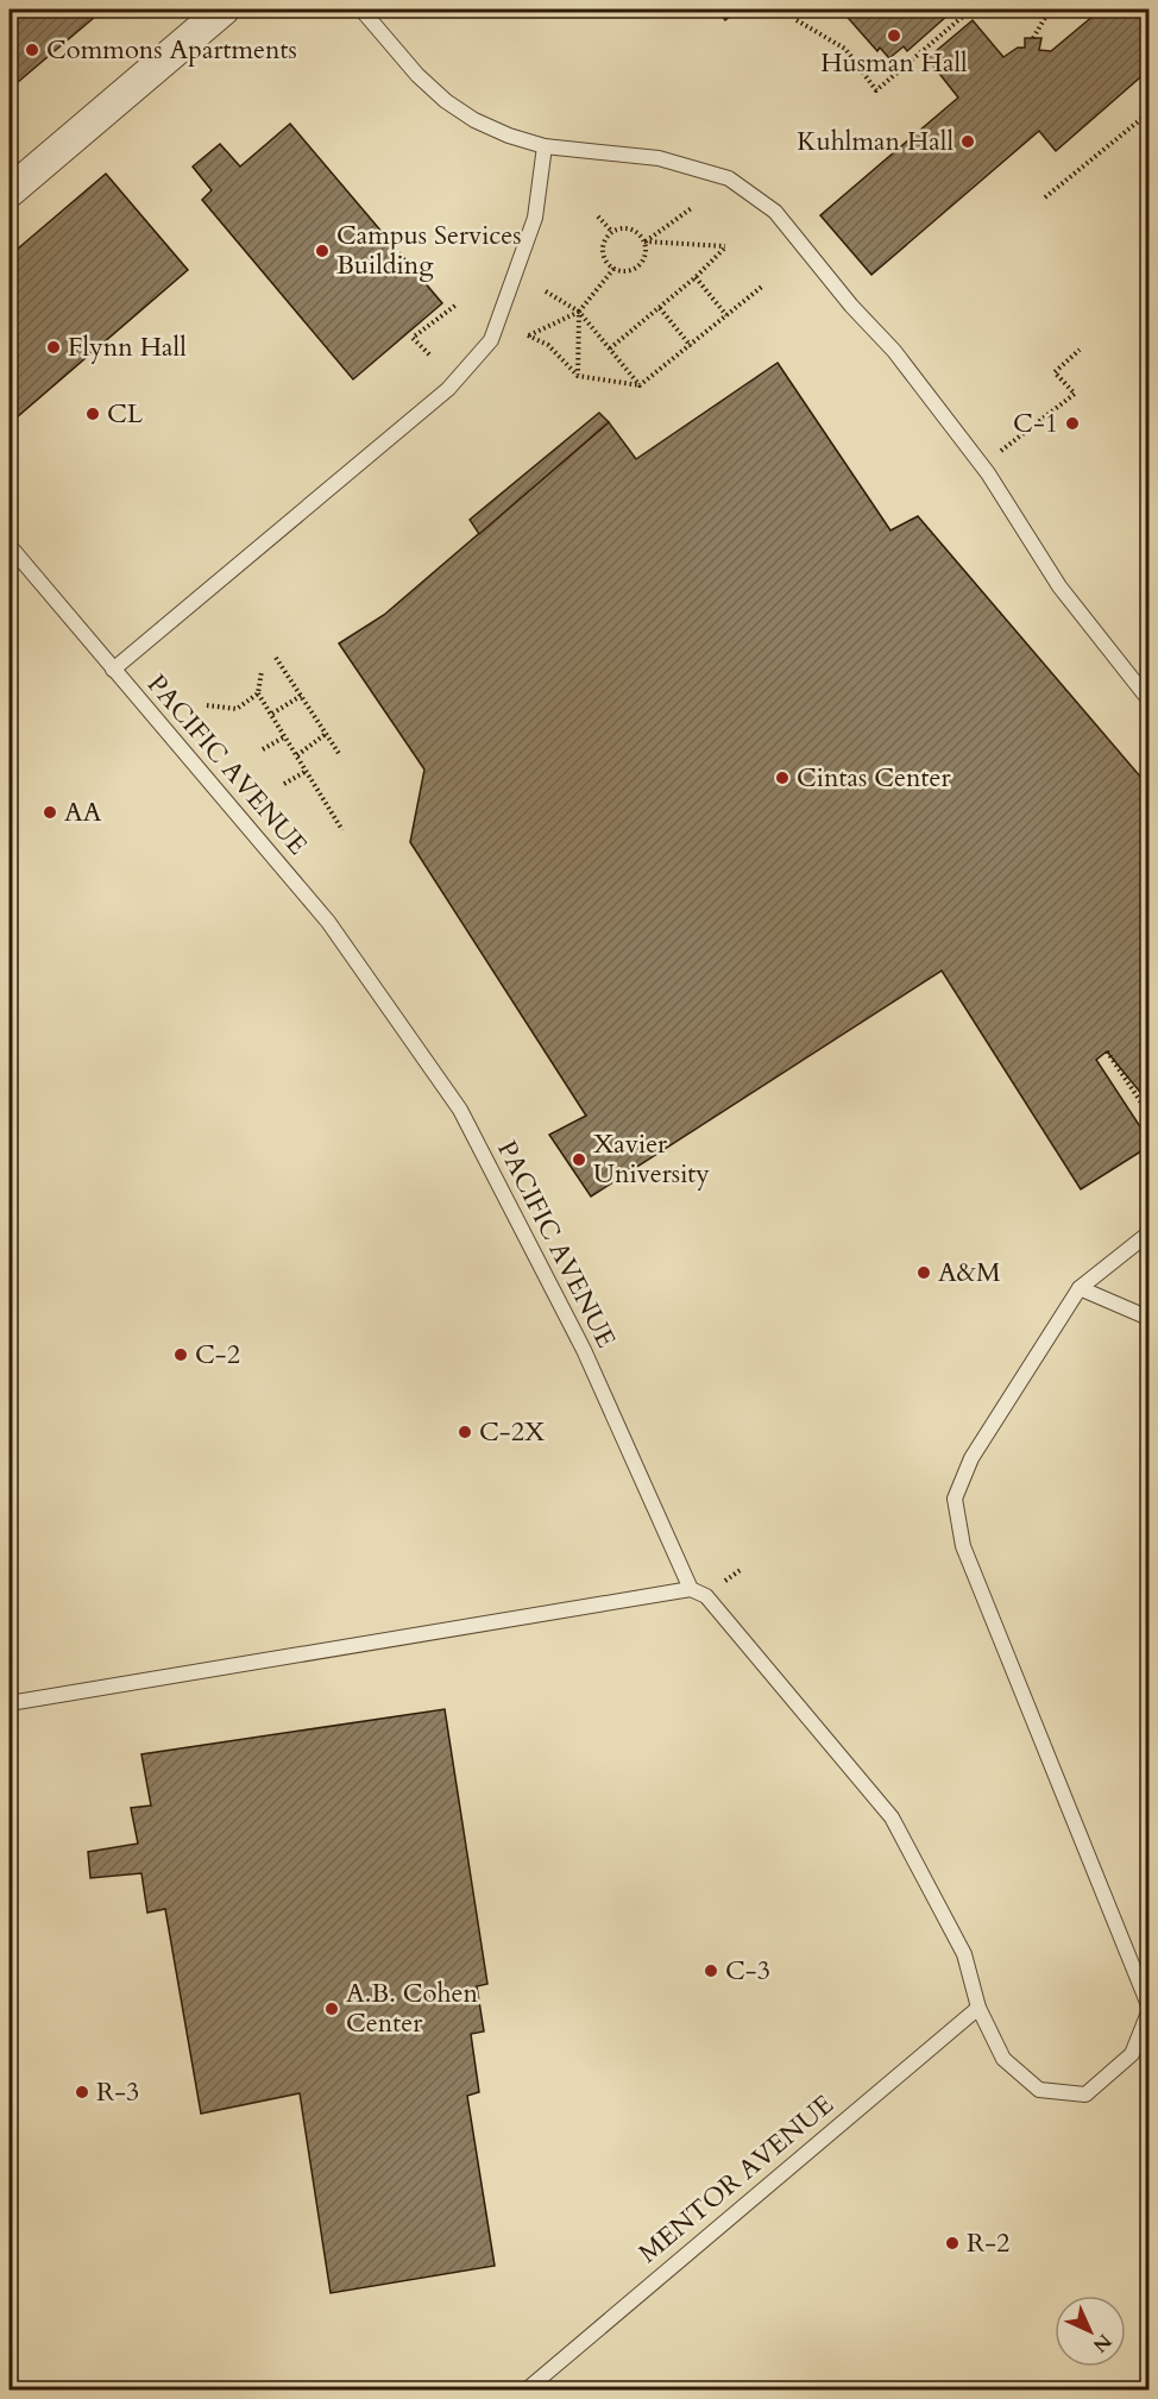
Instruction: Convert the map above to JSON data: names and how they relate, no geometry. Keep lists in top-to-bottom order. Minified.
{"streets":{"lane":["PACIFIC AVENUE","MENTOR AVENUE"]},"crossings":[["PACIFIC AVENUE","MENTOR AVENUE"]],"places":["Husman Hall","Commons Apartments","Kuhlman Hall","Campus Services Building","Flynn Hall","CL","C-1","Cintas Center","AA","Xavier University","A&M","C-2","C-2X","C-3","A.B. Cohen Center","R-3","R-2"],"north":"bottom right"}
